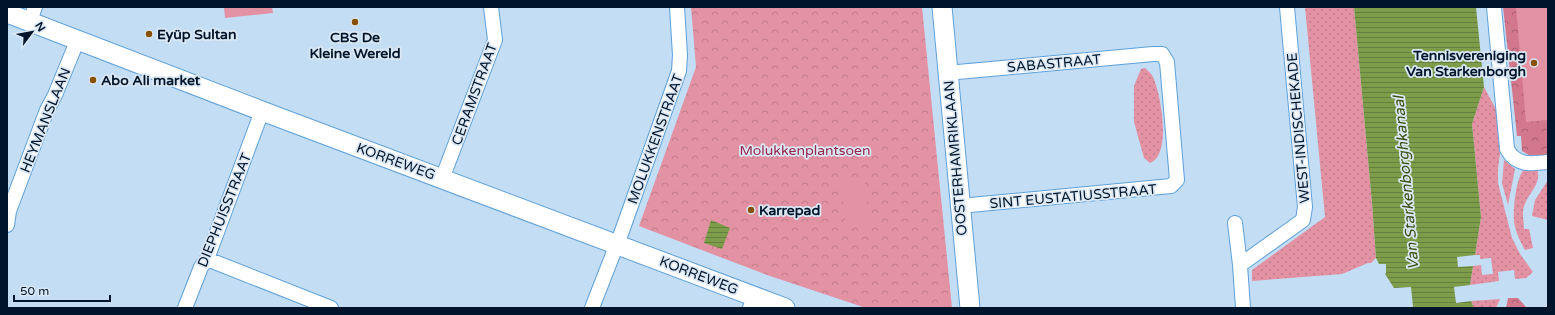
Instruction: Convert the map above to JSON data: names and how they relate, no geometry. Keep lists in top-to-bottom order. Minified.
{"streets":{"street":["SABASTRAAT","CERAMSTRAAT","HEYMANSLAAN","WEST-INDISCHEKADE","MOLUKKENSTRAAT","OOSTERHAMRIKLAAN","KORREWEG","SINT EUSTATIUSSTRAAT","DIEPHUISSTRAAT"]},"crossings":[["SABASTRAAT","OOSTERHAMRIKLAAN"],["SABASTRAAT","SINT EUSTATIUSSTRAAT"],["CERAMSTRAAT","KORREWEG"],["HEYMANSLAAN","KORREWEG"],["MOLUKKENSTRAAT","KORREWEG"],["OOSTERHAMRIKLAAN","SINT EUSTATIUSSTRAAT"],["KORREWEG","DIEPHUISSTRAAT"]],"water":["Van Starkenborghkanaal"],"parks":["Molukkenplantsoen"],"places":["CBS De Kleine Wereld","Eyüp Sultan","Tennisvereniging Van Starkenborgh","Abo Ali market","Karrepad"],"scale_bar":"50 m","north":"top right"}
